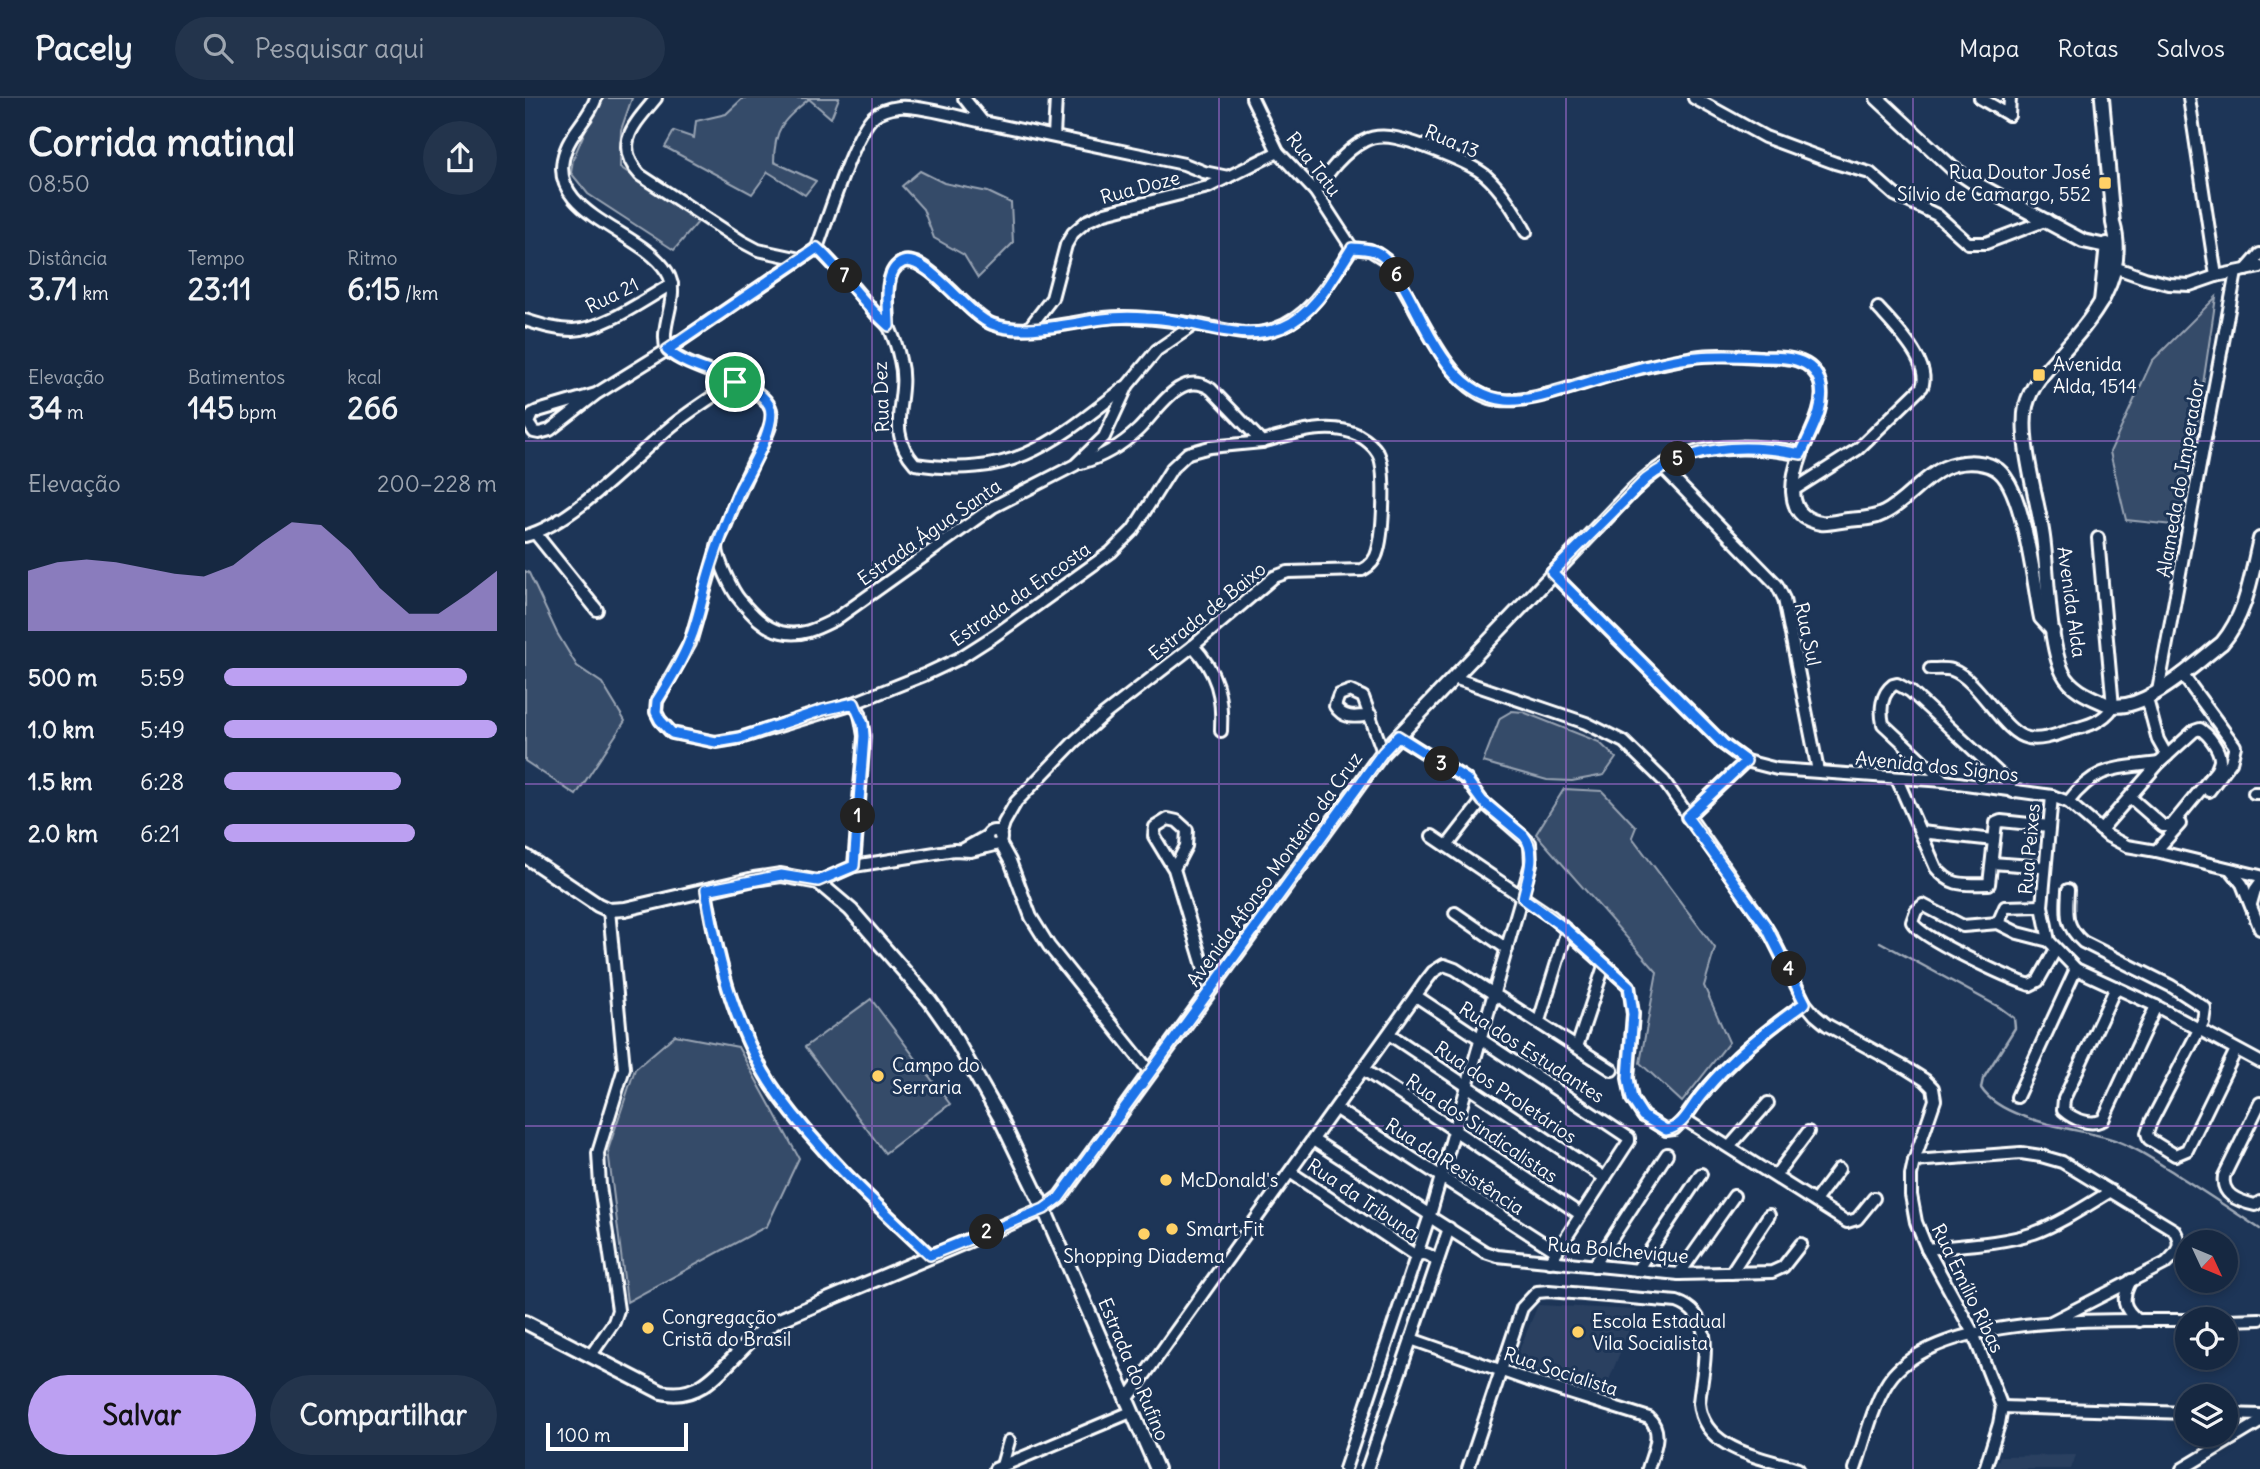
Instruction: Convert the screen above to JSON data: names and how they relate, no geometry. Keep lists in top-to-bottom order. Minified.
{"streets":{"street":["Rua 13","Rua Tatu","Rua Doze","Rua 21","Rua Dez","Alameda do Imperador","Estrada Água Santa","Estrada da Encosta","Avenida Alda","Estrada de Baixo","Rua Sul","Avenida dos Signos","Rua Peixes","Avenida Afonso Monteiro da Cruz","Rua dos Estudantes","Rua dos Proletários","Rua dos Sindicalistas","Rua da Resistência","Rua da Tribuna","Rua Bolchevique","Rua Emílio Ribas","Estrada do Rufino","Rua Socialista"]},"crossings":[["Rua 13","Rua Tatu"],["Rua Tatu","Rua Doze"],["Rua Dez","Estrada Água Santa"],["Estrada Água Santa","Estrada da Encosta"],["Estrada da Encosta","Estrada de Baixo"],["Rua Sul","Avenida dos Signos"],["Rua Sul","Avenida Afonso Monteiro da Cruz"],["Avenida dos Signos","Rua Peixes"],["Avenida dos Signos","Avenida Afonso Monteiro da Cruz"],["Avenida Afonso Monteiro da Cruz","Estrada do Rufino"],["Rua dos Estudantes","Rua dos Proletários"]],"places":{"transit":["Rua Doutor José Sílvio de Camargo, 552","Avenida Alda, 1514"],"other":["Campo do Serraria","McDonald's","Smart Fit","Shopping Diadema","Congregação Cristã do Brasil","Escola Estadual Vila Socialista"]},"scale_bar":"100 m","north":"bottom right","page":{"header":"Pacely","search":"Pesquisar aqui","nav":["Mapa","Rotas","Salvos"],"heading":["Corrida matinal","08:50"],"stats":[["Distância","3.71 km"],["Tempo","23:11"],["Ritmo","6:15 /km"],["Elevação","34 m"],["Batimentos","145 bpm"],["kcal","266"]],"pins":["6","7","5","3","1","4","2"],"chart":["Elevação","200–228 m"],"list":[{"name":"500 m","note":"5:59"},{"name":"1.0 km","note":"5:49"},{"name":"1.5 km","note":"6:28"},{"name":"2.0 km","note":"6:21"}],"buttons":["Salvar","Compartilhar"],"scale":"100 m"}}
